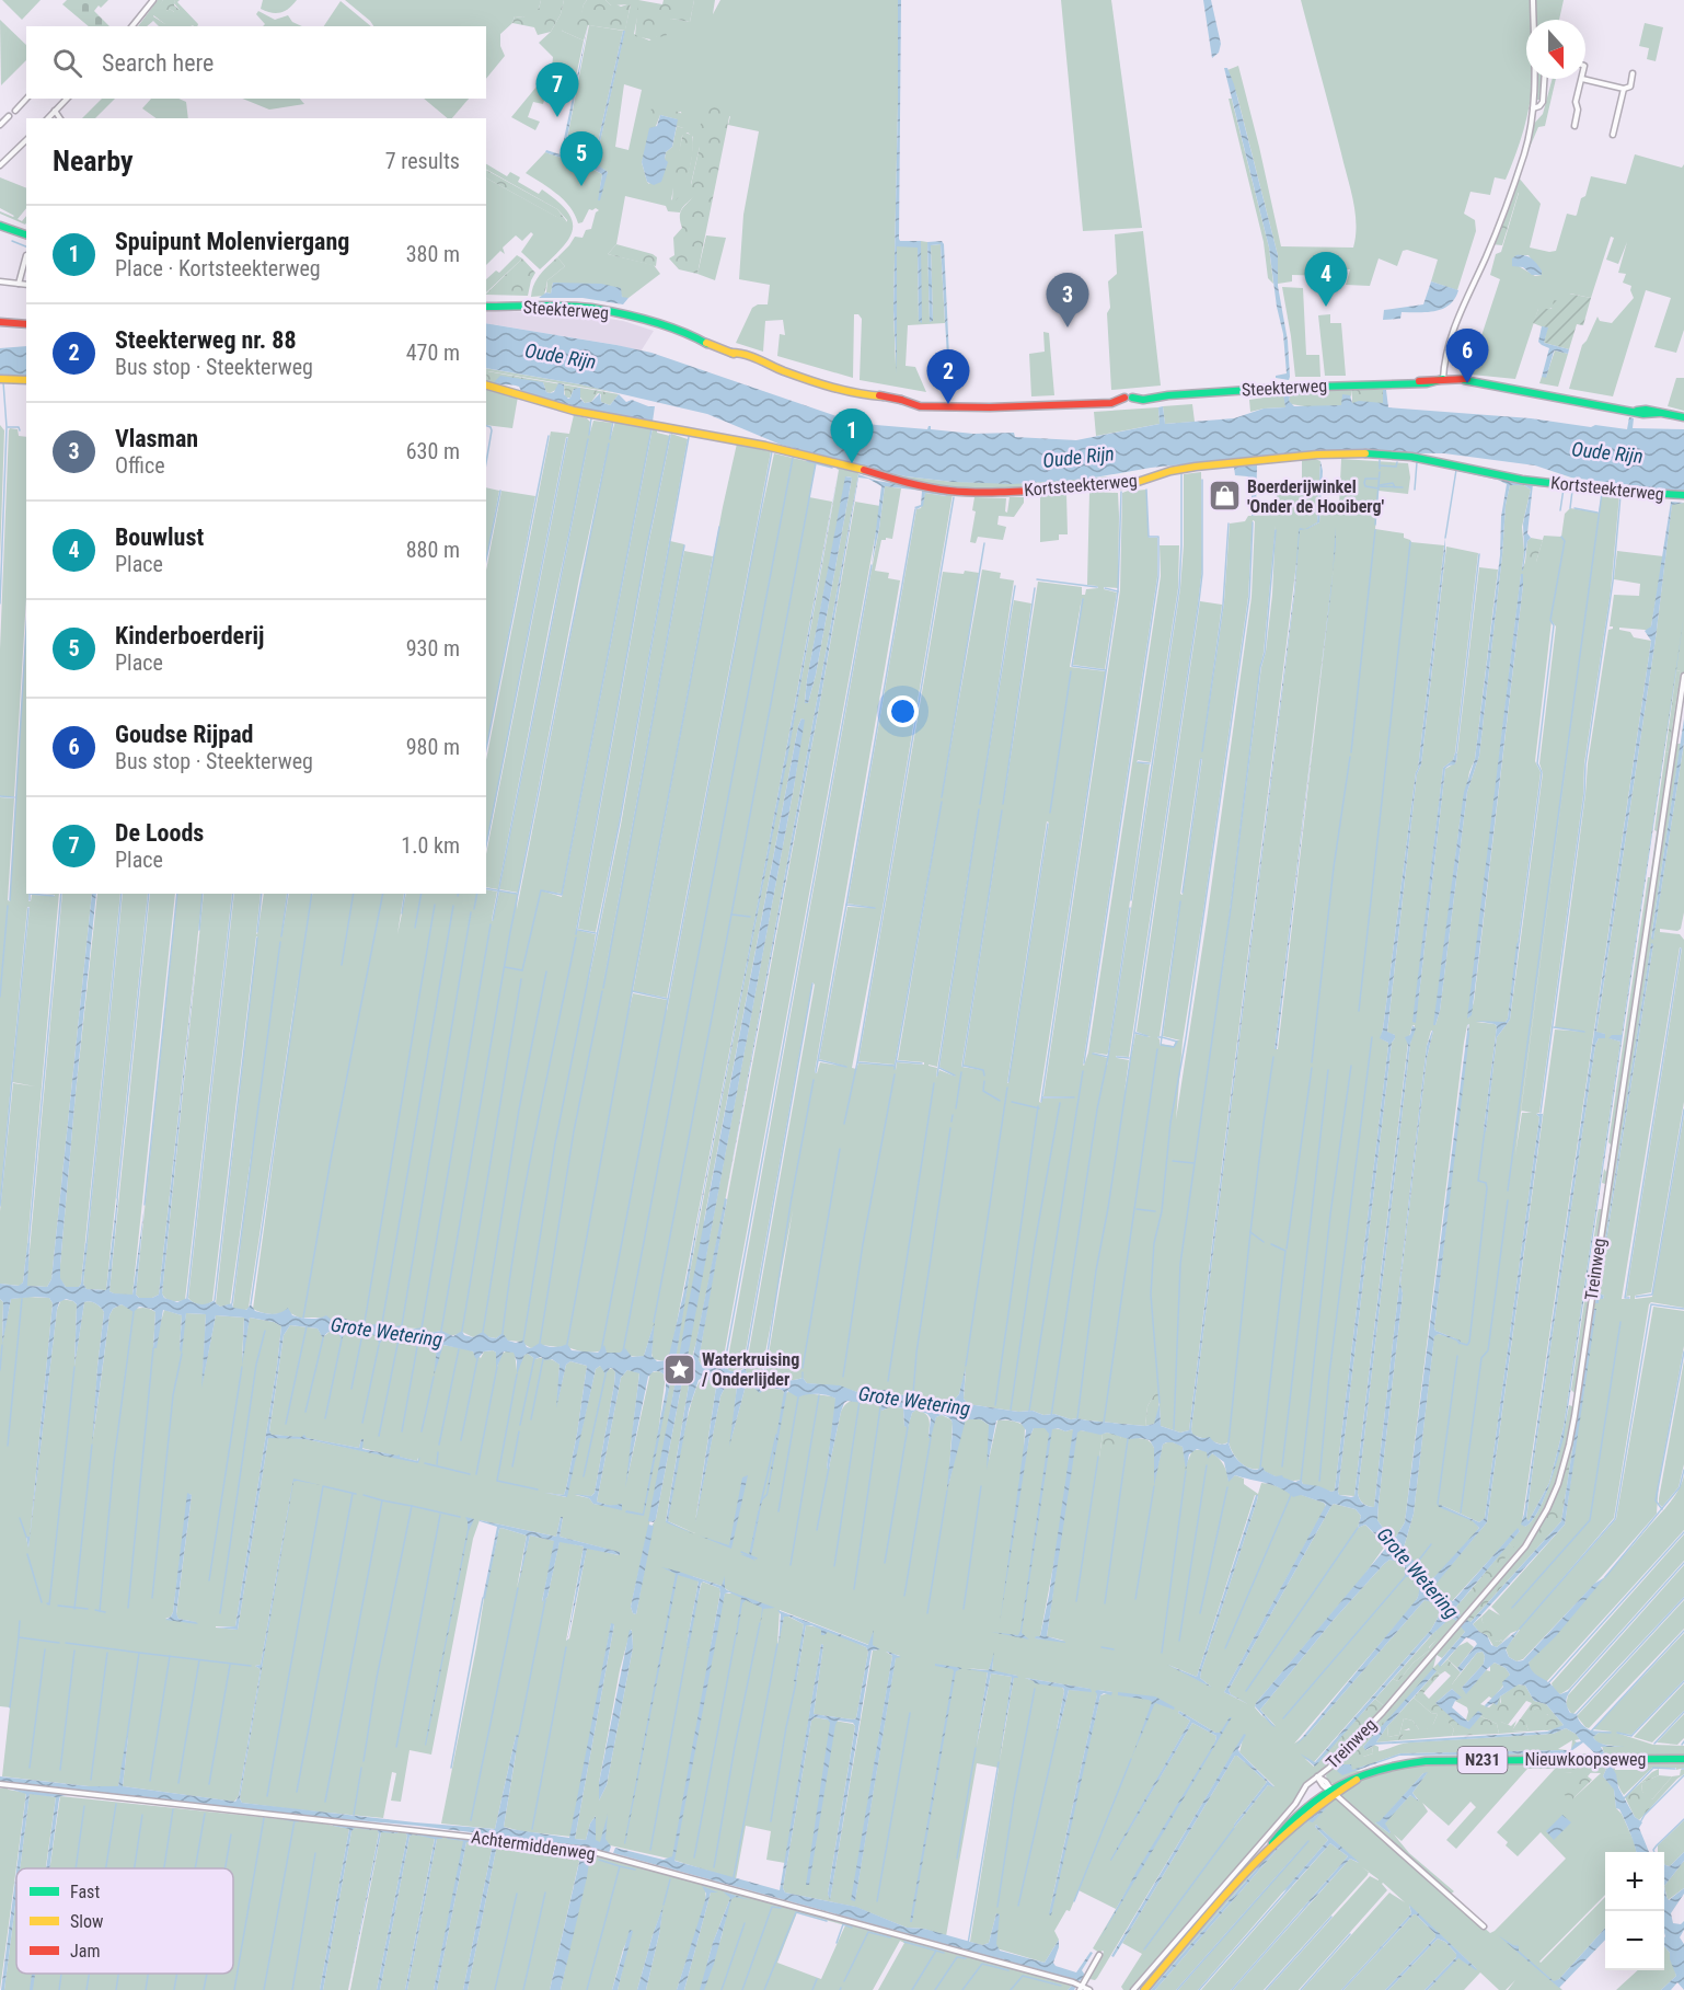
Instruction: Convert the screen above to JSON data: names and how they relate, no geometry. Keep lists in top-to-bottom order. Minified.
{"streets":{"main road":["Steekterweg","Kortsteekterweg","Nieuwkoopseweg","N231"],"street":["Treinweg","Achtermiddenweg"]},"crossings":[["Treinweg","Nieuwkoopseweg"]],"water":["Oude Rijn","Grote Wetering"],"places":{"shop":["Boerderijwinkel 'Onder de Hooiberg'"],"place":["Waterkruising / Onderlijder"]},"legend":["Fast","Slow","Jam"],"north":"bottom","page":{"search":"Search here","pins":["7","5","4","3","6","2","1"],"heading":["Nearby","7 results"],"list":[{"mark":"1","name":"Spuipunt Molenviergang","note":"Place · Kortsteekterweg","value":"380 m"},{"mark":"2","name":"Steekterweg nr. 88","note":"Bus stop · Steekterweg","value":"470 m"},{"mark":"3","name":"Vlasman","note":"Office","value":"630 m"},{"mark":"4","name":"Bouwlust","note":"Place","value":"880 m"},{"mark":"5","name":"Kinderboerderij","note":"Place","value":"930 m"},{"mark":"6","name":"Goudse Rijpad","note":"Bus stop · Steekterweg","value":"980 m"},{"mark":"7","name":"De Loods","note":"Place","value":"1.0 km"}],"map_buttons":["+","−"]}}
